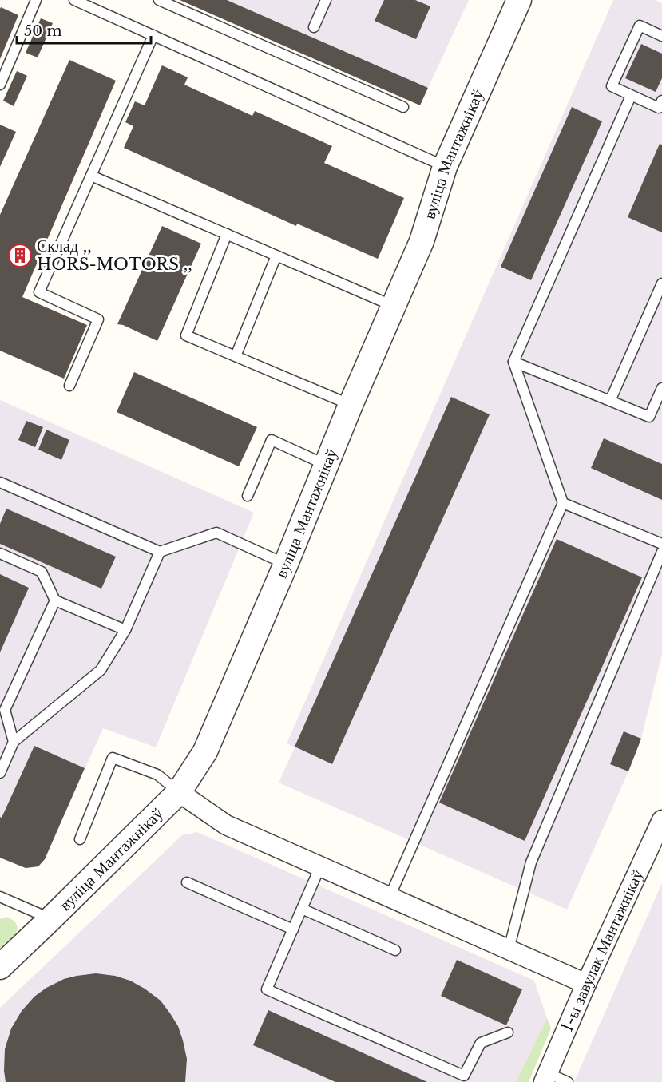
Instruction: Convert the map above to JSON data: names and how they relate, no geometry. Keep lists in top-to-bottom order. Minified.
{"streets":{"street":["вуліца Мантажнікаў","1-ы завулак Мантажнікаў"]},"places":{"building":["Склад ,, HORS-MOTORS ,,"]},"scale_bar":"50 m"}
